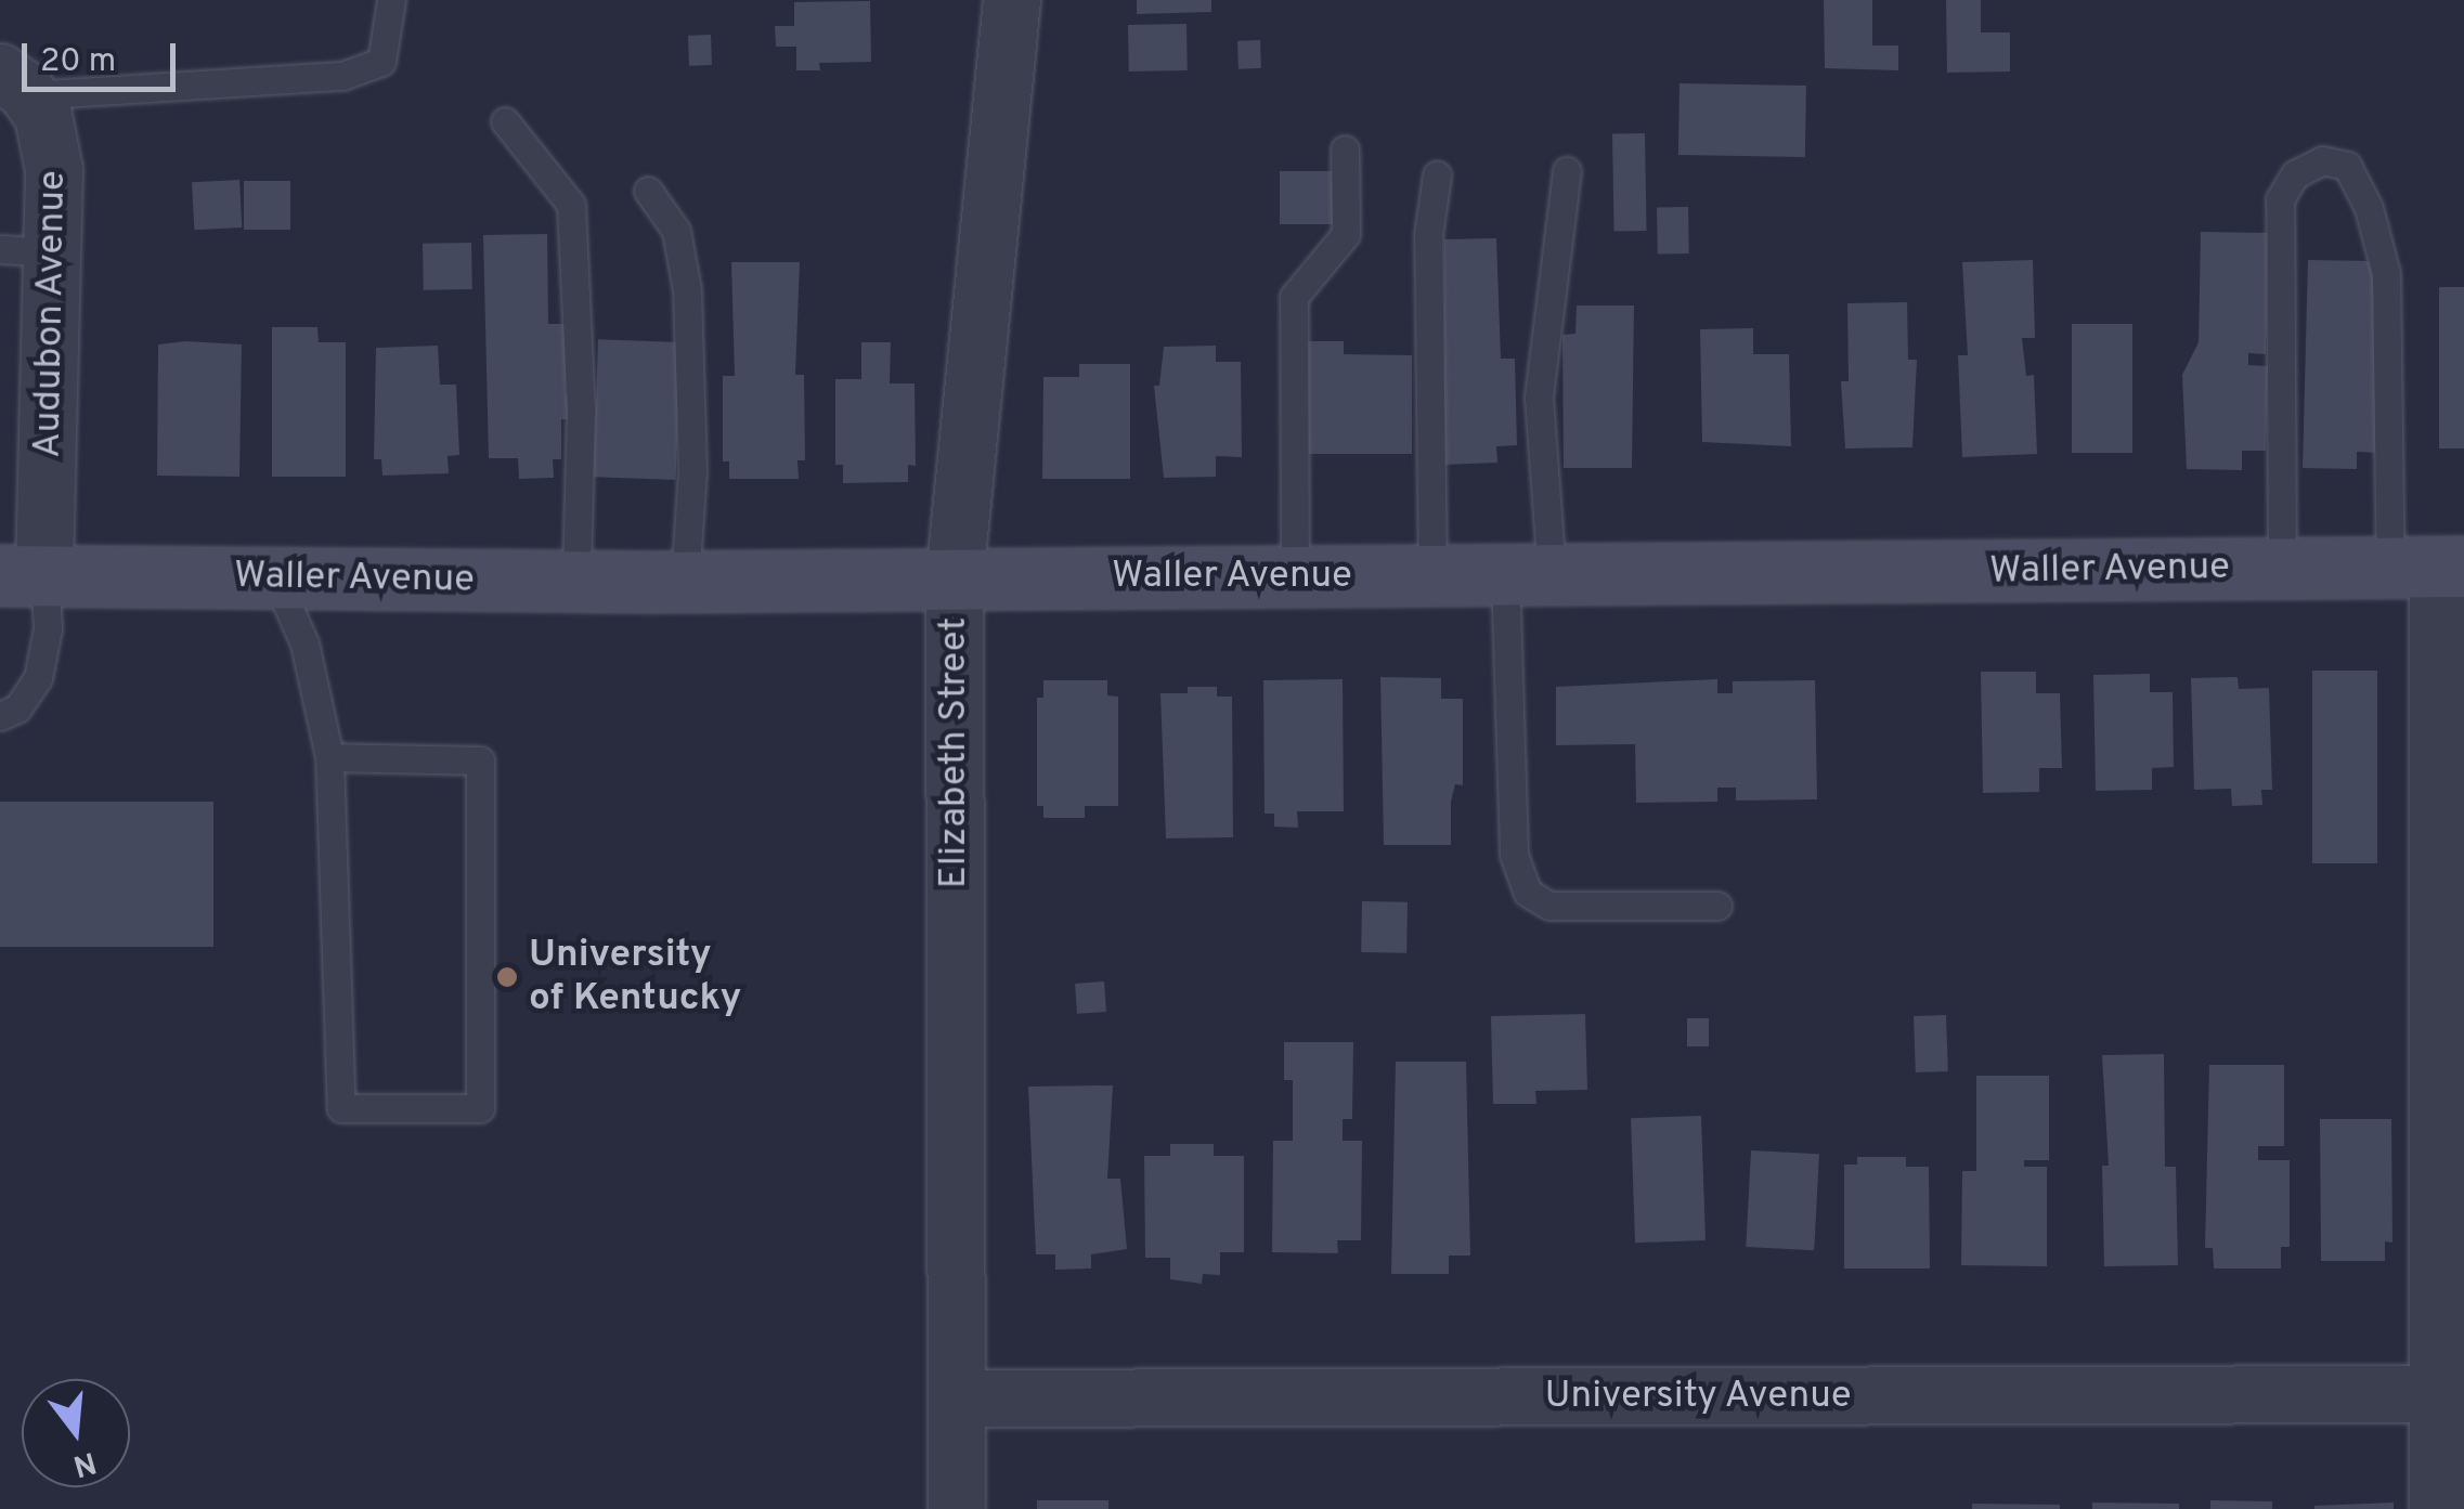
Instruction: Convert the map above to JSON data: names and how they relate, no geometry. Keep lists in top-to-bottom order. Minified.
{"streets":{"main road":["Waller Avenue"],"street":["Audubon Avenue","Elizabeth Street","University Avenue"]},"crossings":[["Audubon Avenue","Waller Avenue"],["Waller Avenue","Elizabeth Street"],["Elizabeth Street","University Avenue"]],"places":["University of Kentucky"],"scale_bar":"20 m","north":"bottom"}
